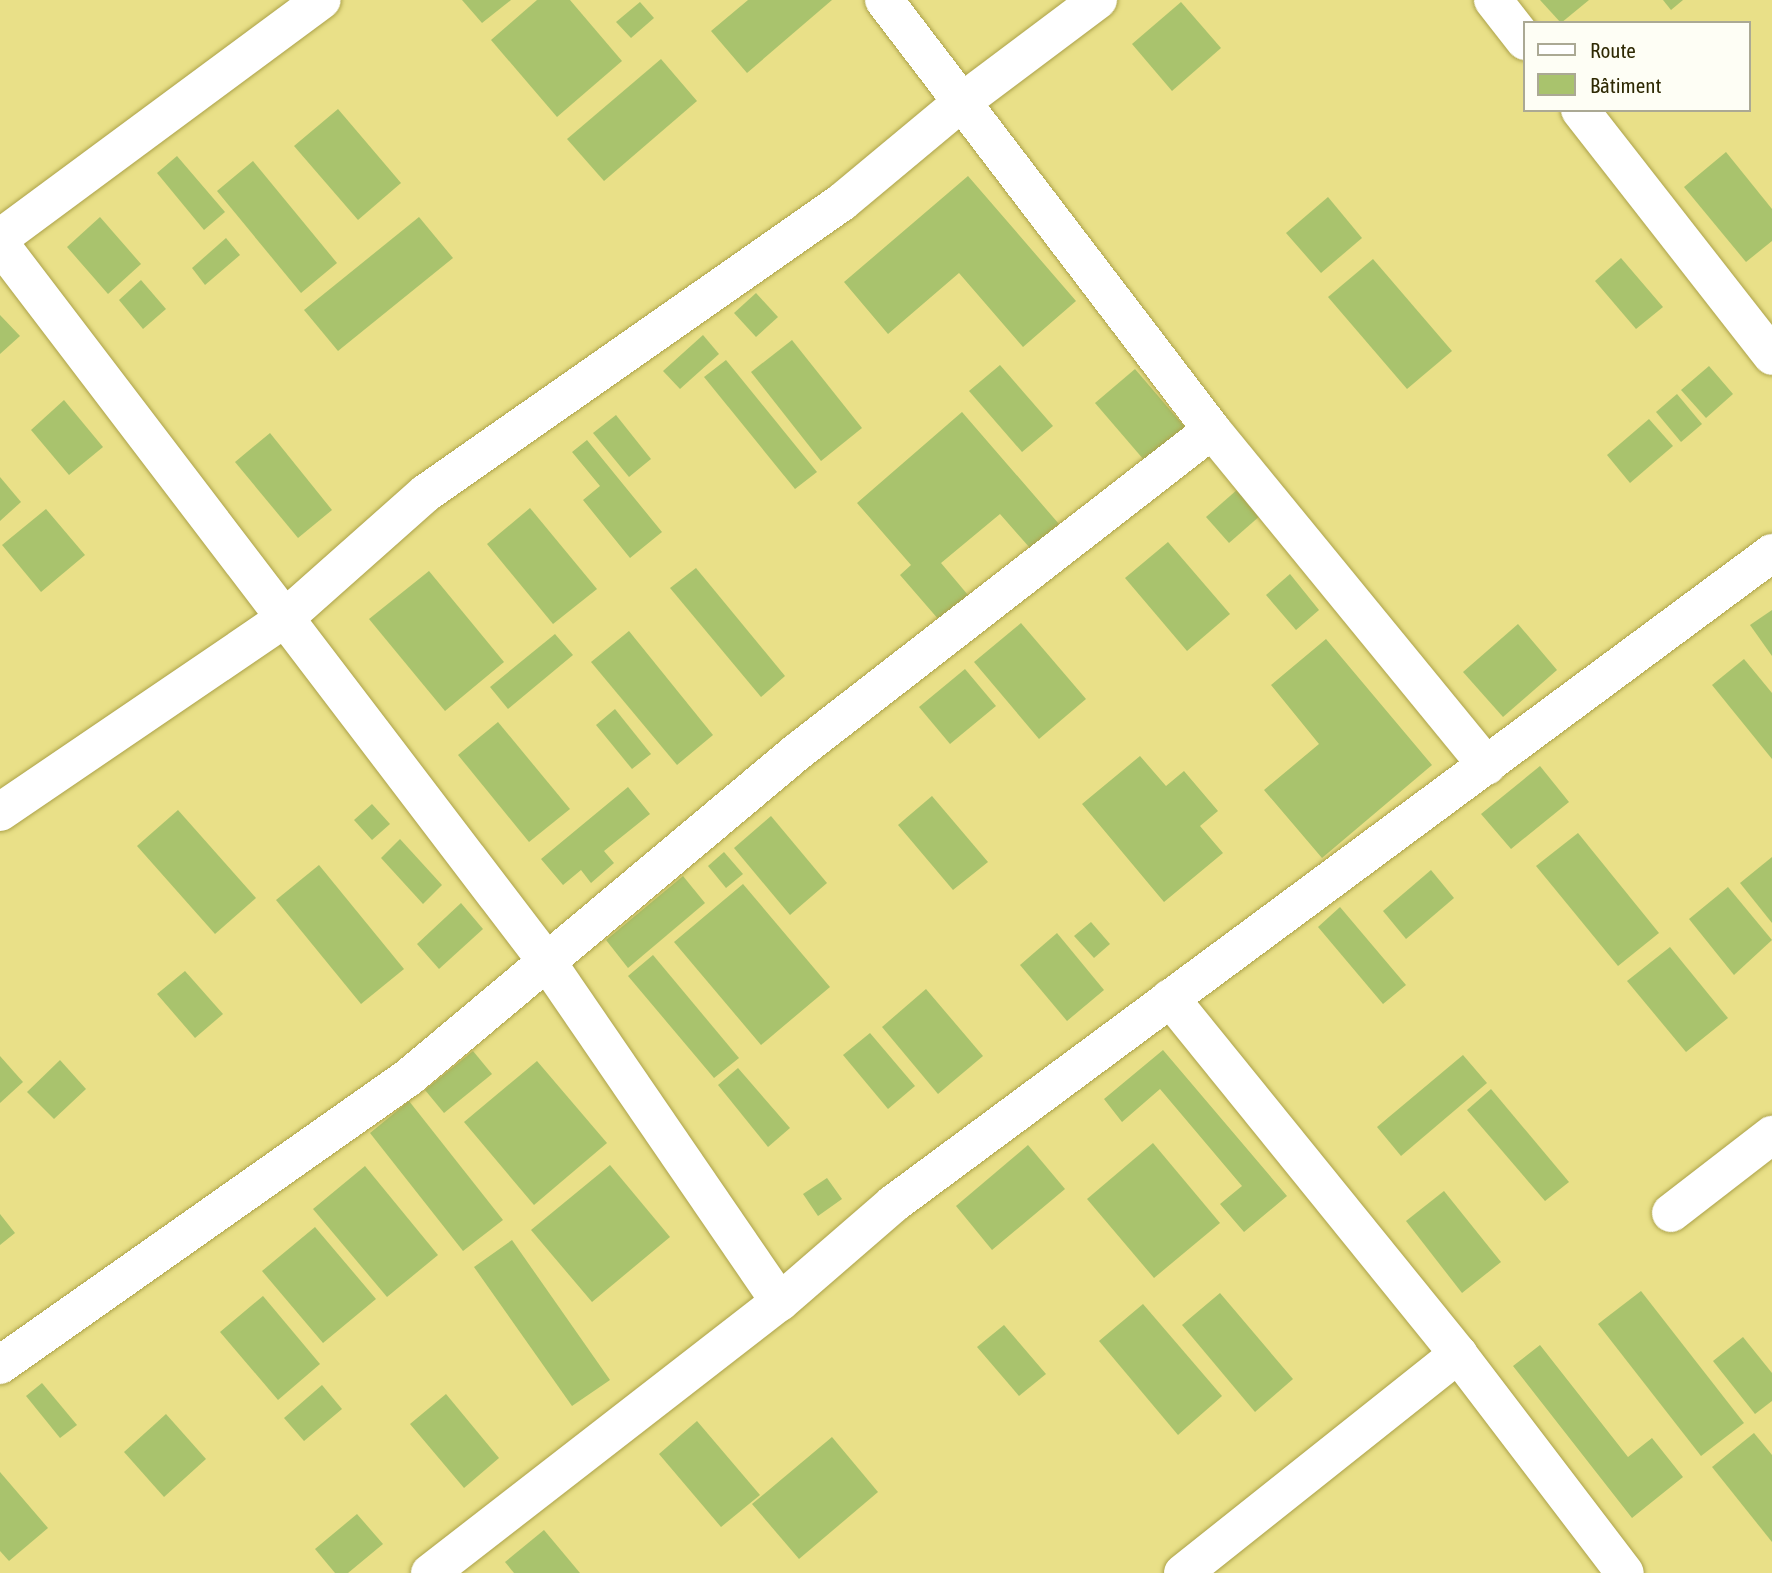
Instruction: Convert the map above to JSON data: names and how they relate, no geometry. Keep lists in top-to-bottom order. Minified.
{"legend":["Route","Bâtiment"]}
